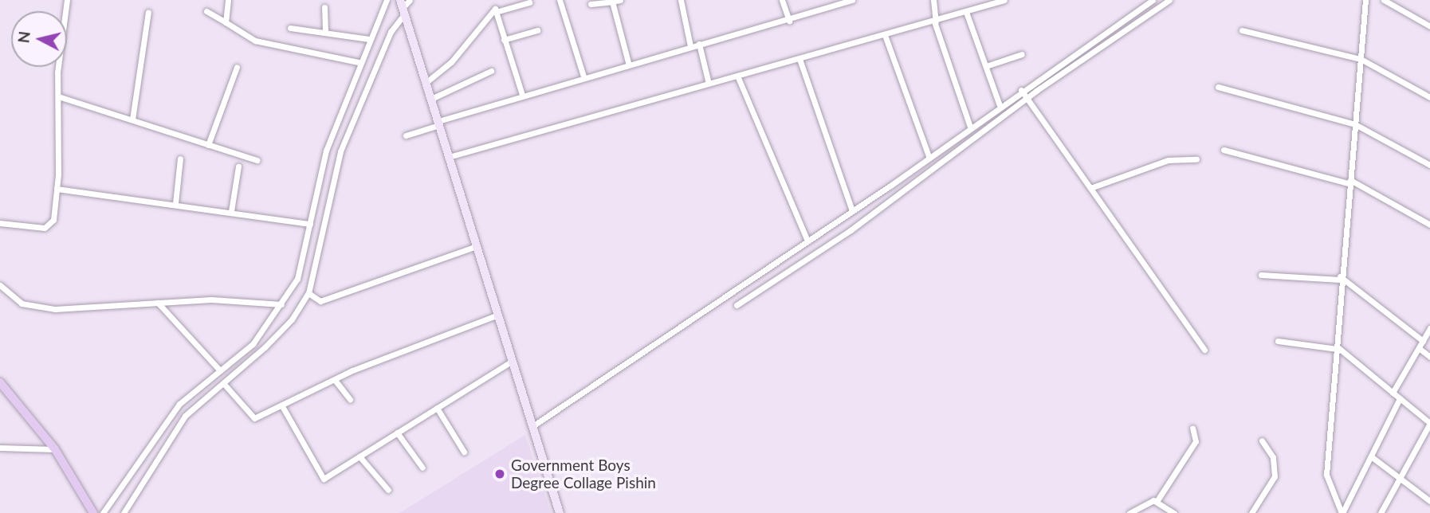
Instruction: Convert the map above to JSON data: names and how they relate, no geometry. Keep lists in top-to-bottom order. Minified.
{"places":["Government Boys Degree Collage Pishin"],"north":"left"}
